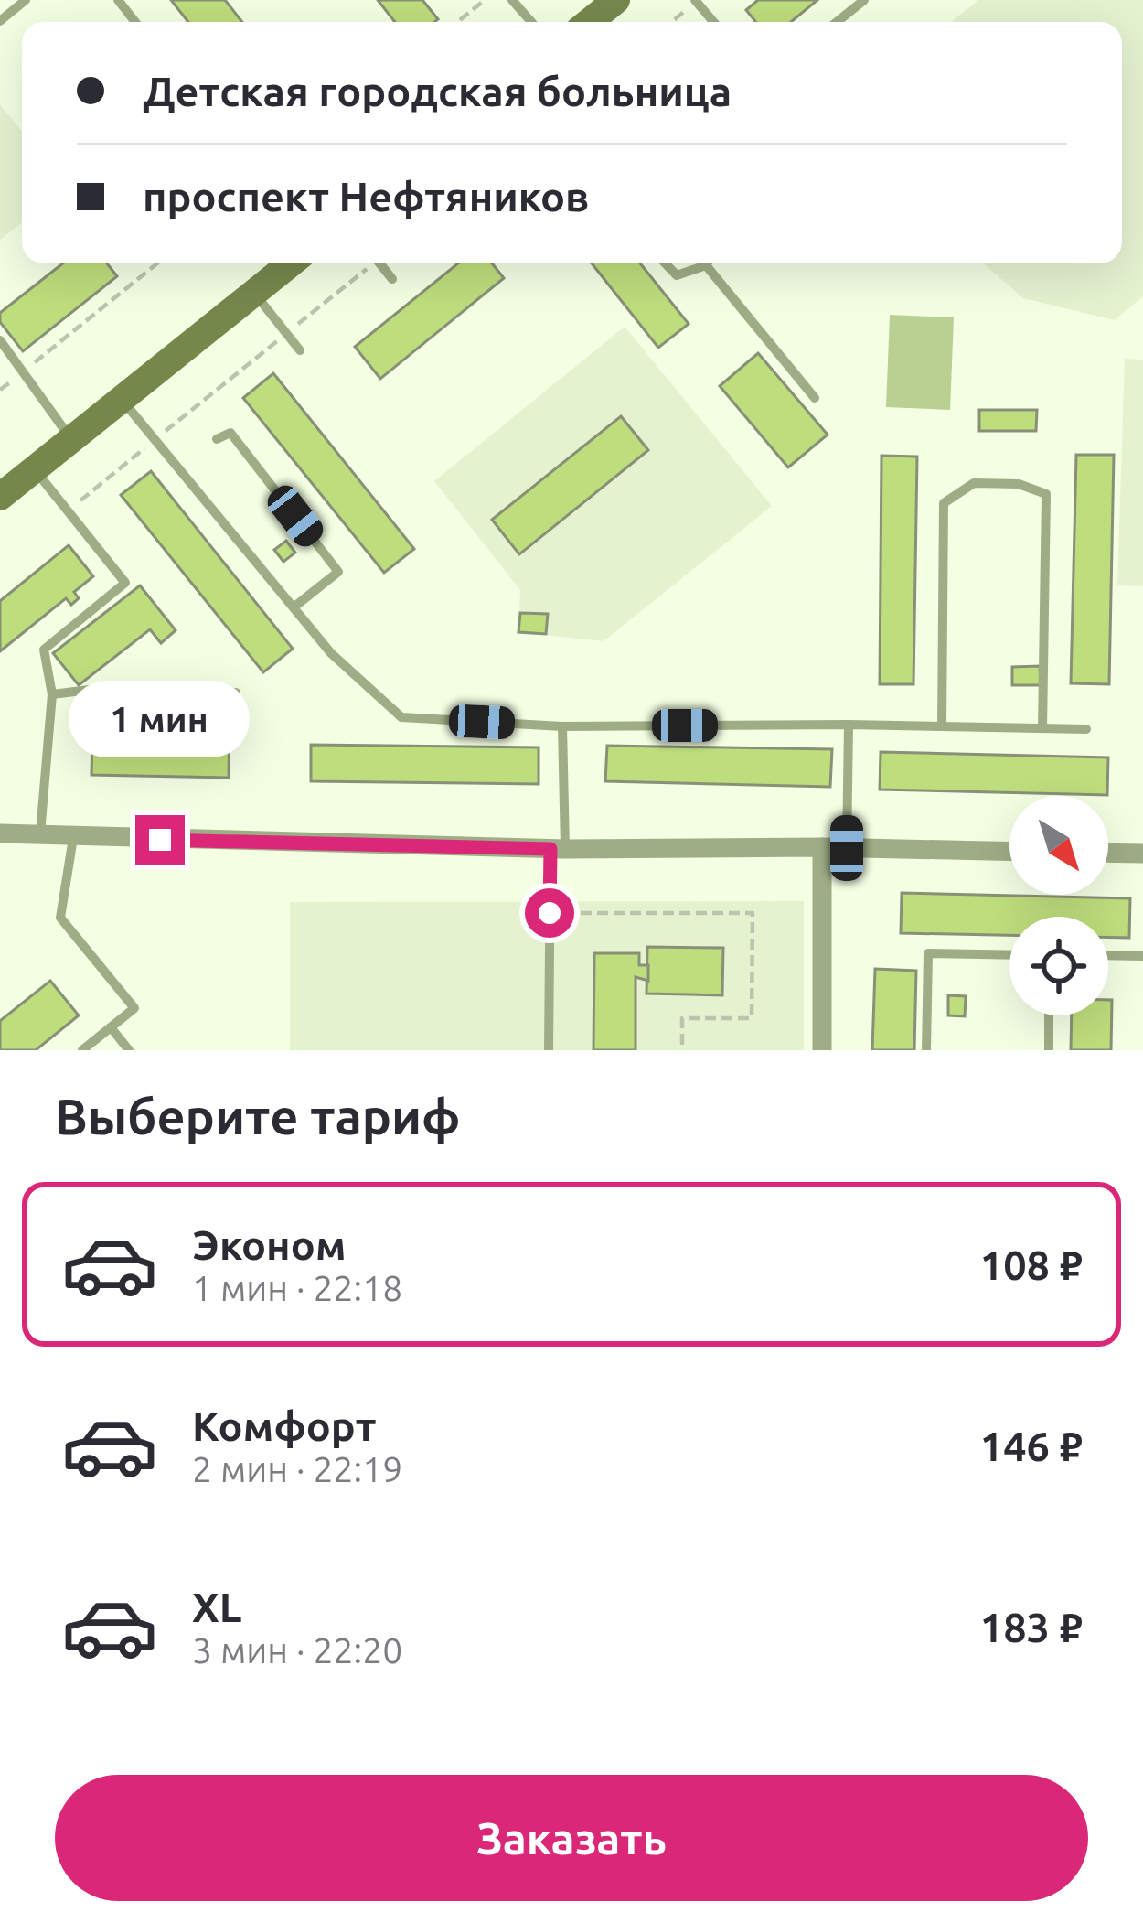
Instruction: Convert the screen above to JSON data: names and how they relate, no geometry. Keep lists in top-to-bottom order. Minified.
{"north":"bottom right","page":{"banner":["Детская городская больница","проспект Нефтяников"],"bubble":"1 мин","heading":"Выберите тариф","list":[{"name":"Эконом","note":"1 мин · 22:18","value":"108 ₽"},{"name":"Комфорт","note":"2 мин · 22:19","value":"146 ₽"},{"name":"XL","note":"3 мин · 22:20","value":"183 ₽"}],"buttons":"Заказать"}}
